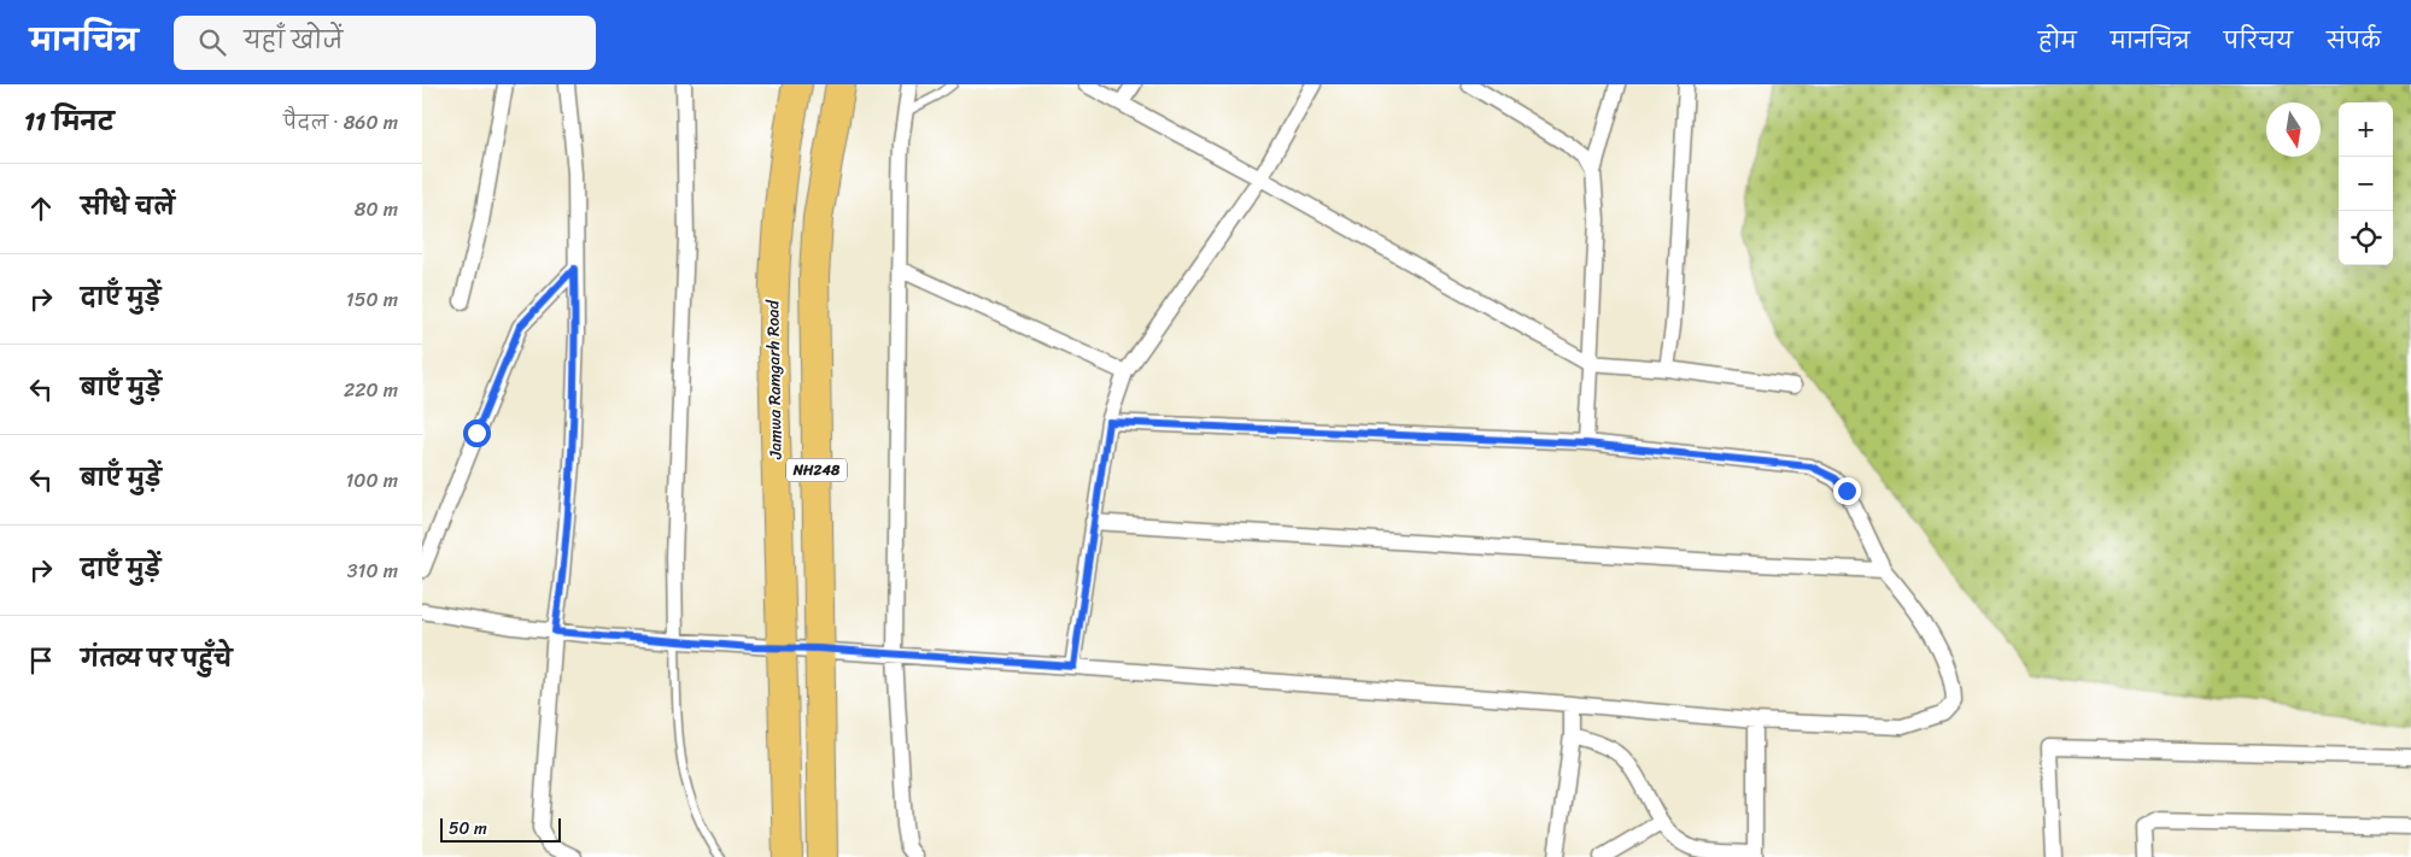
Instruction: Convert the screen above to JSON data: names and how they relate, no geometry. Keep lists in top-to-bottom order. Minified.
{"streets":{"highway":["Jamwa Ramgarh Road","NH248"]},"scale_bar":"50 m","north":"bottom","page":{"header":"मानचित्र","search":"यहाँ खोजें","nav":["होम","मानचित्र","परिचय","संपर्क"],"heading":["11 मिनट","पैदल · 860 m"],"map_buttons":["+","−"],"list":[["सीधे चलें","80 m"],["दाएँ मुड़ें","150 m"],["बाएँ मुड़ें","220 m"],["बाएँ मुड़ें","100 m"],["दाएँ मुड़ें","310 m"],"गंतव्य पर पहुँचे"],"scale":"50 m"}}
